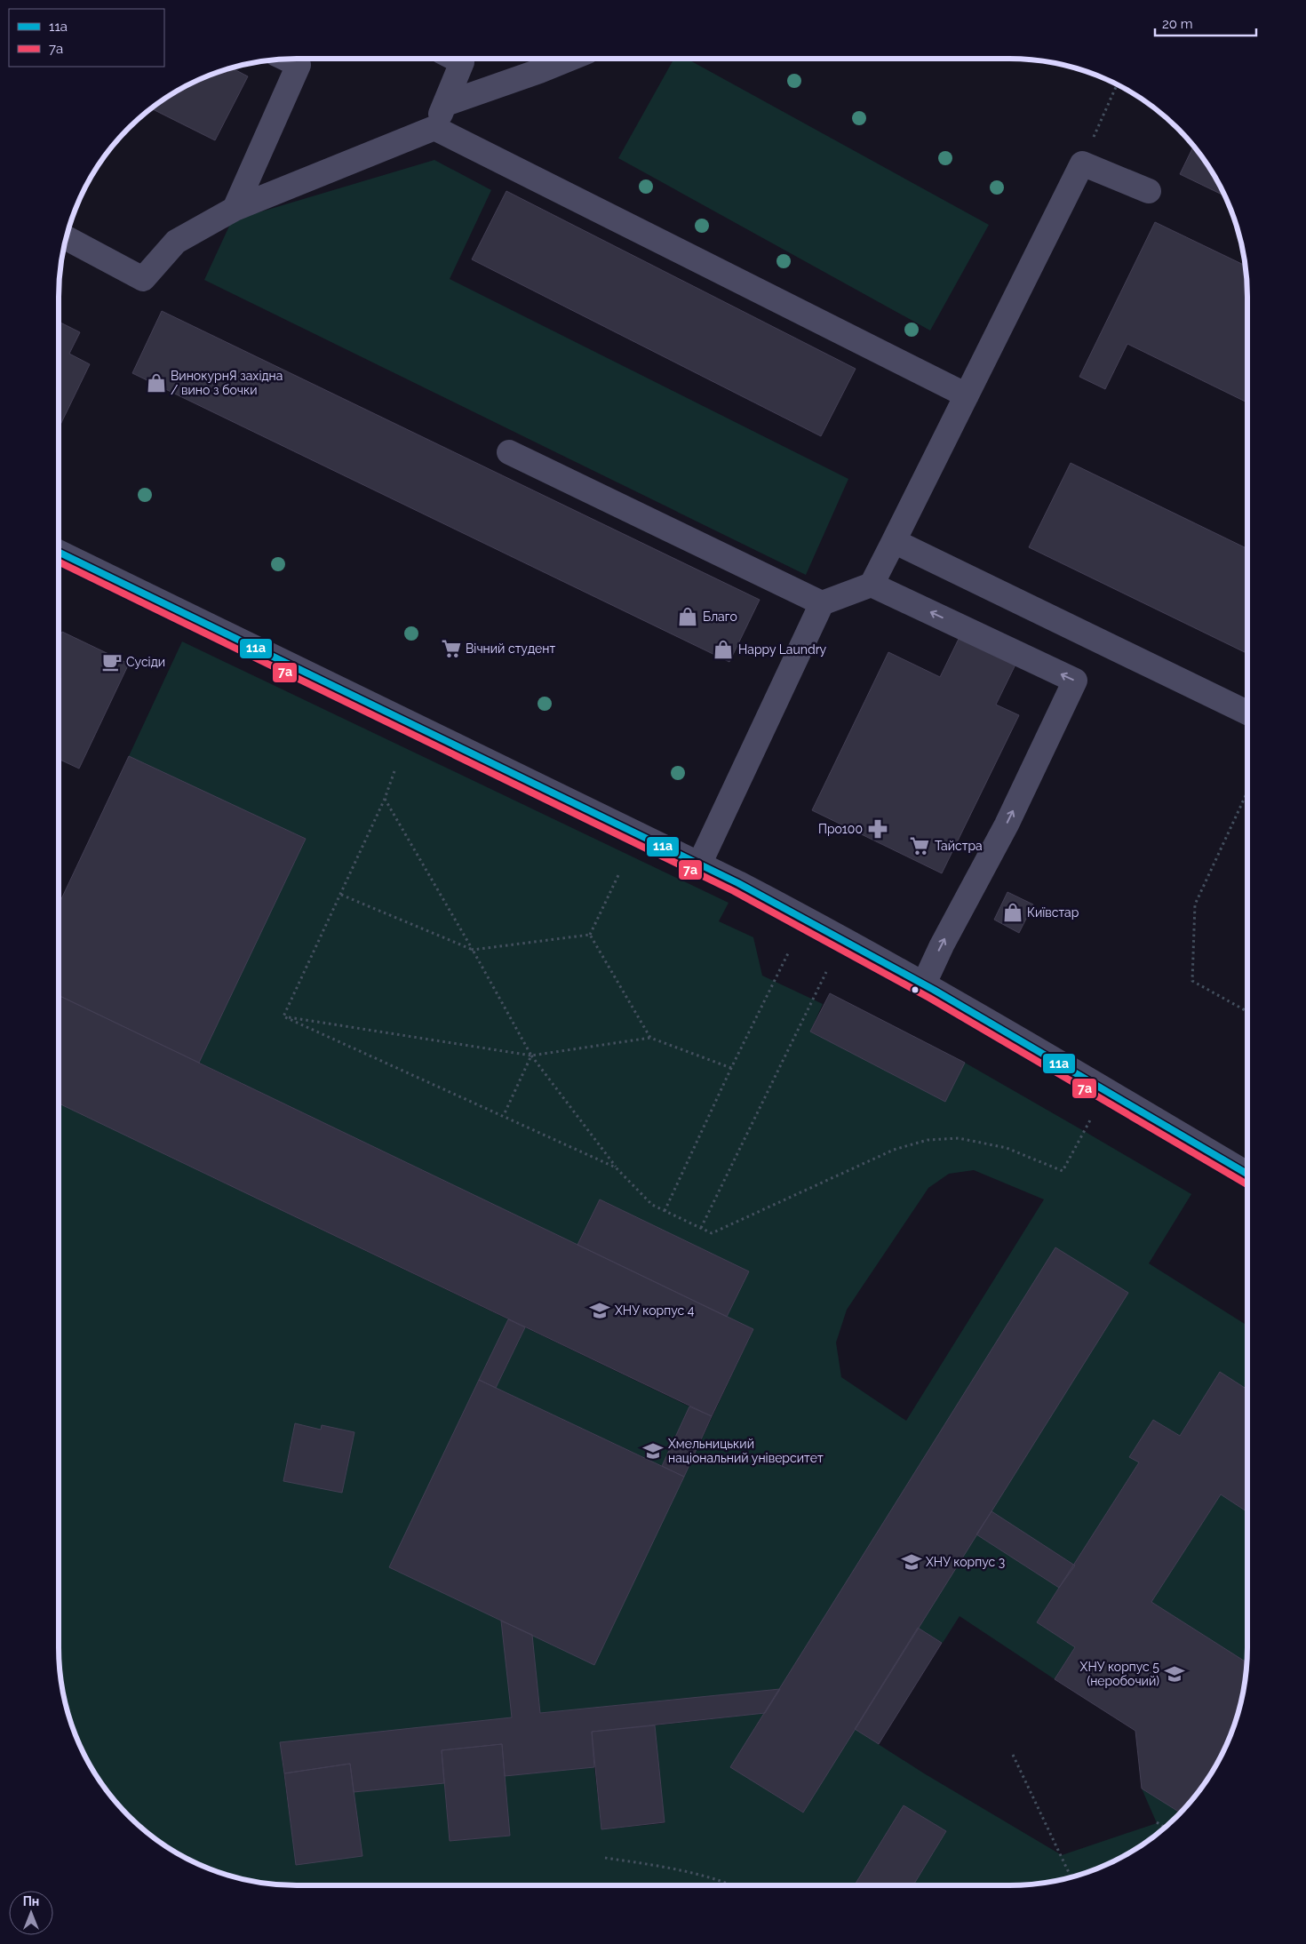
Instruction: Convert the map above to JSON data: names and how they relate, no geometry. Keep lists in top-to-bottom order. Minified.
{"places":{"shop":["ВинокурнЯ західна / вино з бочки","Благо","Happy Laundry","Київстар"],"supermarket":["Вічний студент","Тайстра"],"cafe":["Сусіди"],"pharmacy":["Про100"],"school or university":["ХНУ корпус 4","Хмельницький національний університет","ХНУ корпус 3","ХНУ корпус 5 (неробочий)"]},"lines":["transit line 11а","transit line 7а"],"legend":["11а","7а"],"scale_bar":"20 m","north":"top"}
